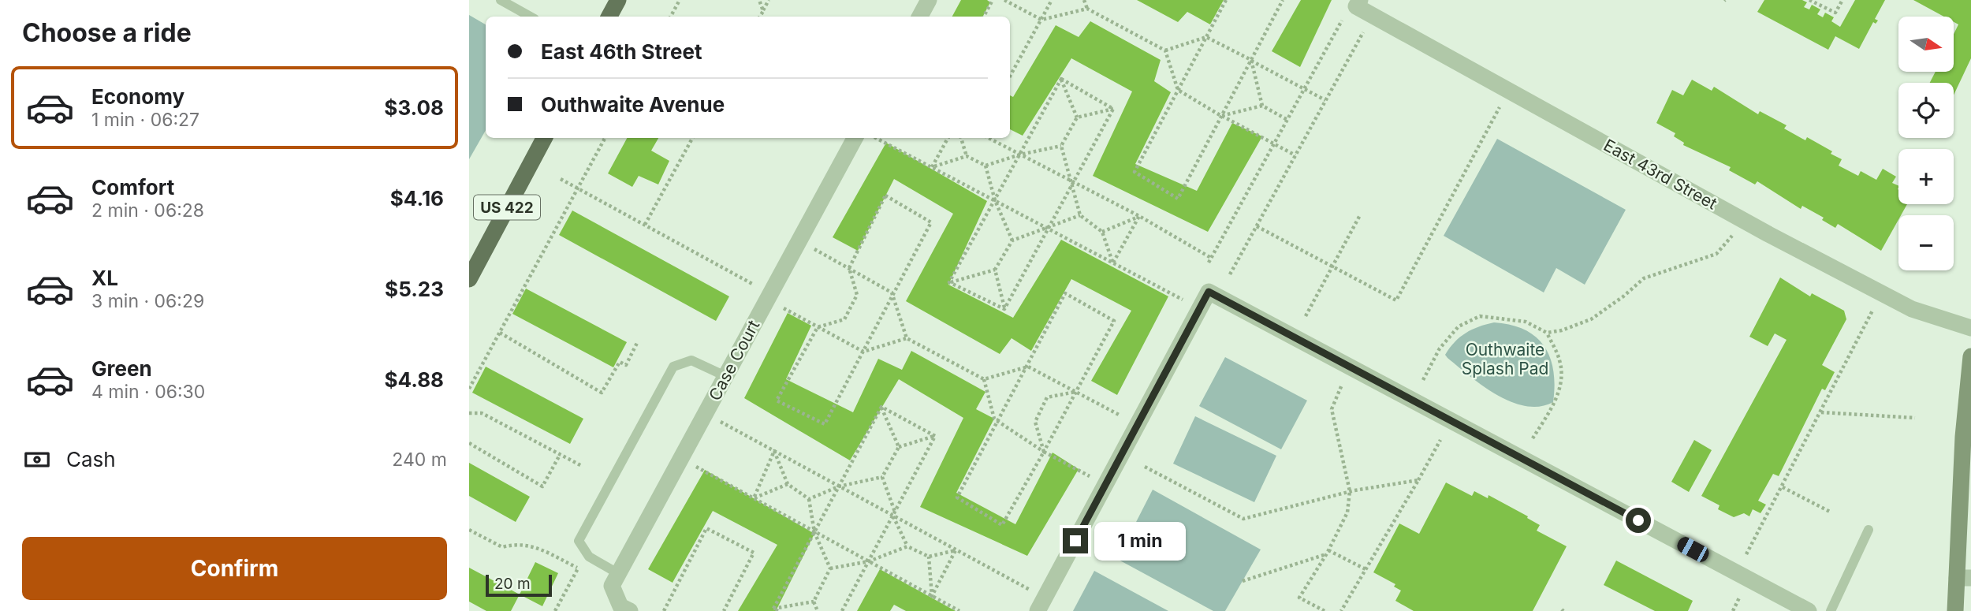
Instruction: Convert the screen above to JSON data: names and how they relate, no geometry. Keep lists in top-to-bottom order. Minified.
{"streets":{"main road":["US 422"],"street":["East 43rd Street","Case Court"]},"parks":["Outhwaite Splash Pad"],"scale_bar":"20 m","north":"right","page":{"heading":"Choose a ride","map_buttons":["+","−"],"banner":["East 46th Street","Outhwaite Avenue"],"list":[{"name":"Economy","note":"1 min · 06:27","value":"$3.08"},{"name":"Comfort","note":"2 min · 06:28","value":"$4.16"},{"name":"XL","note":"3 min · 06:29","value":"$5.23"},{"name":"Green","note":"4 min · 06:30","value":"$4.88"}],"pay":["Cash","240 m"],"bubble":"1 min","buttons":"Confirm","scale":"20 m"}}
